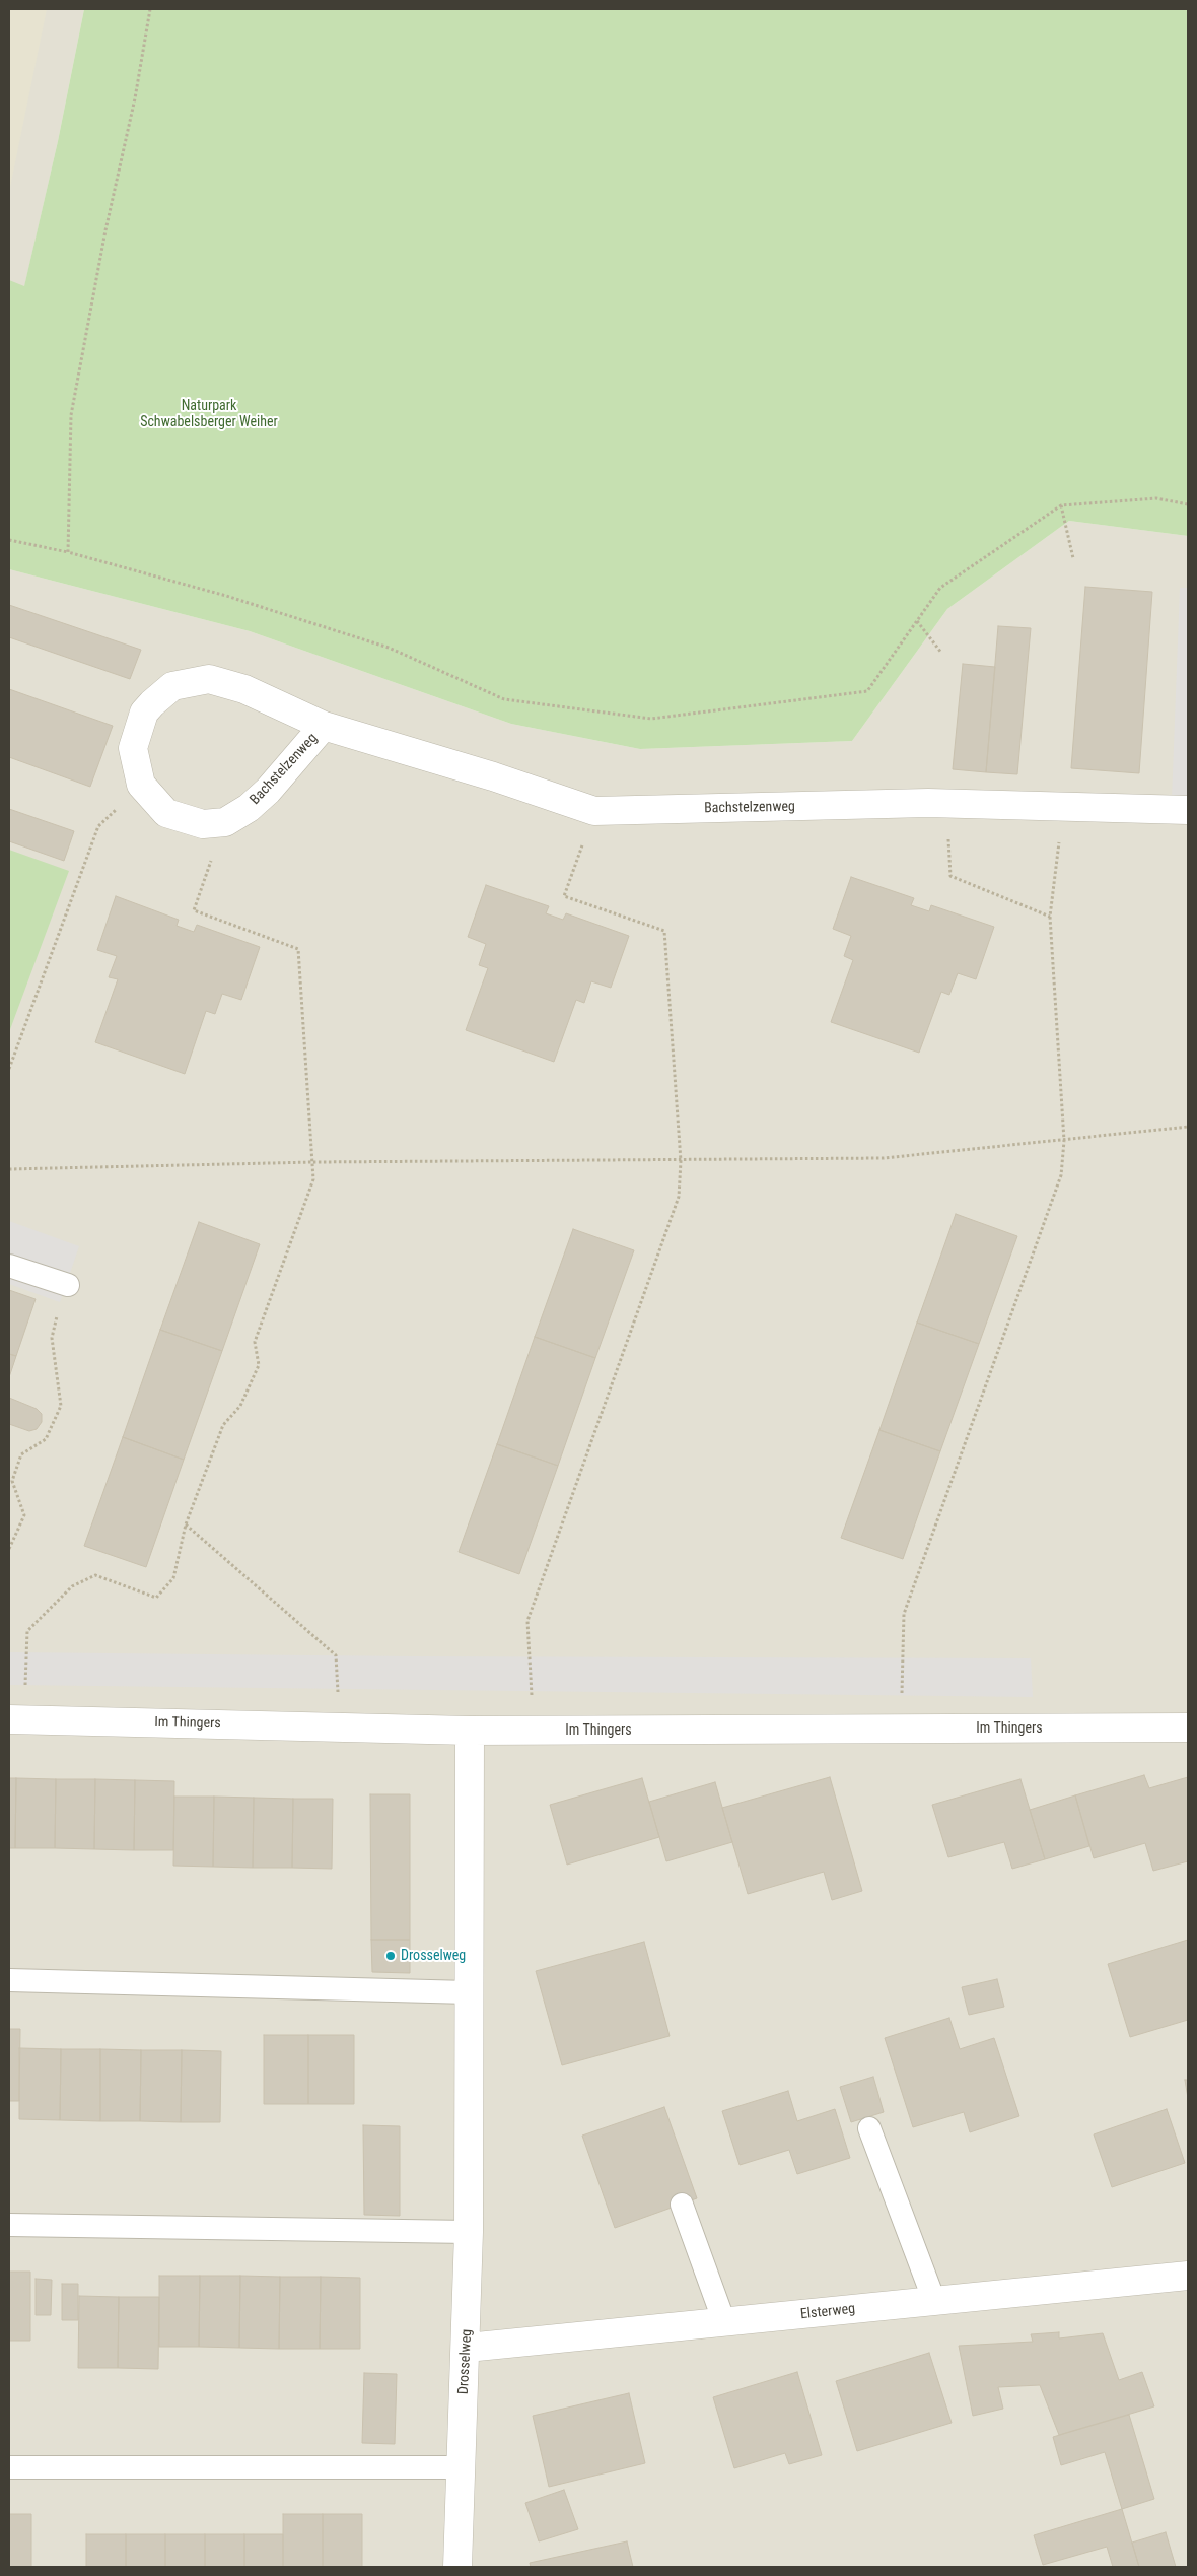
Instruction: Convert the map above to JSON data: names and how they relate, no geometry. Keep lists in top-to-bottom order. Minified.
{"streets":{"street":["Bachstelzenweg","Im Thingers","Elsterweg","Drosselweg"]},"crossings":[["Im Thingers","Drosselweg"],["Elsterweg","Drosselweg"]],"parks":["Naturpark Schwabelsberger Weiher"],"places":["Drosselweg"]}
